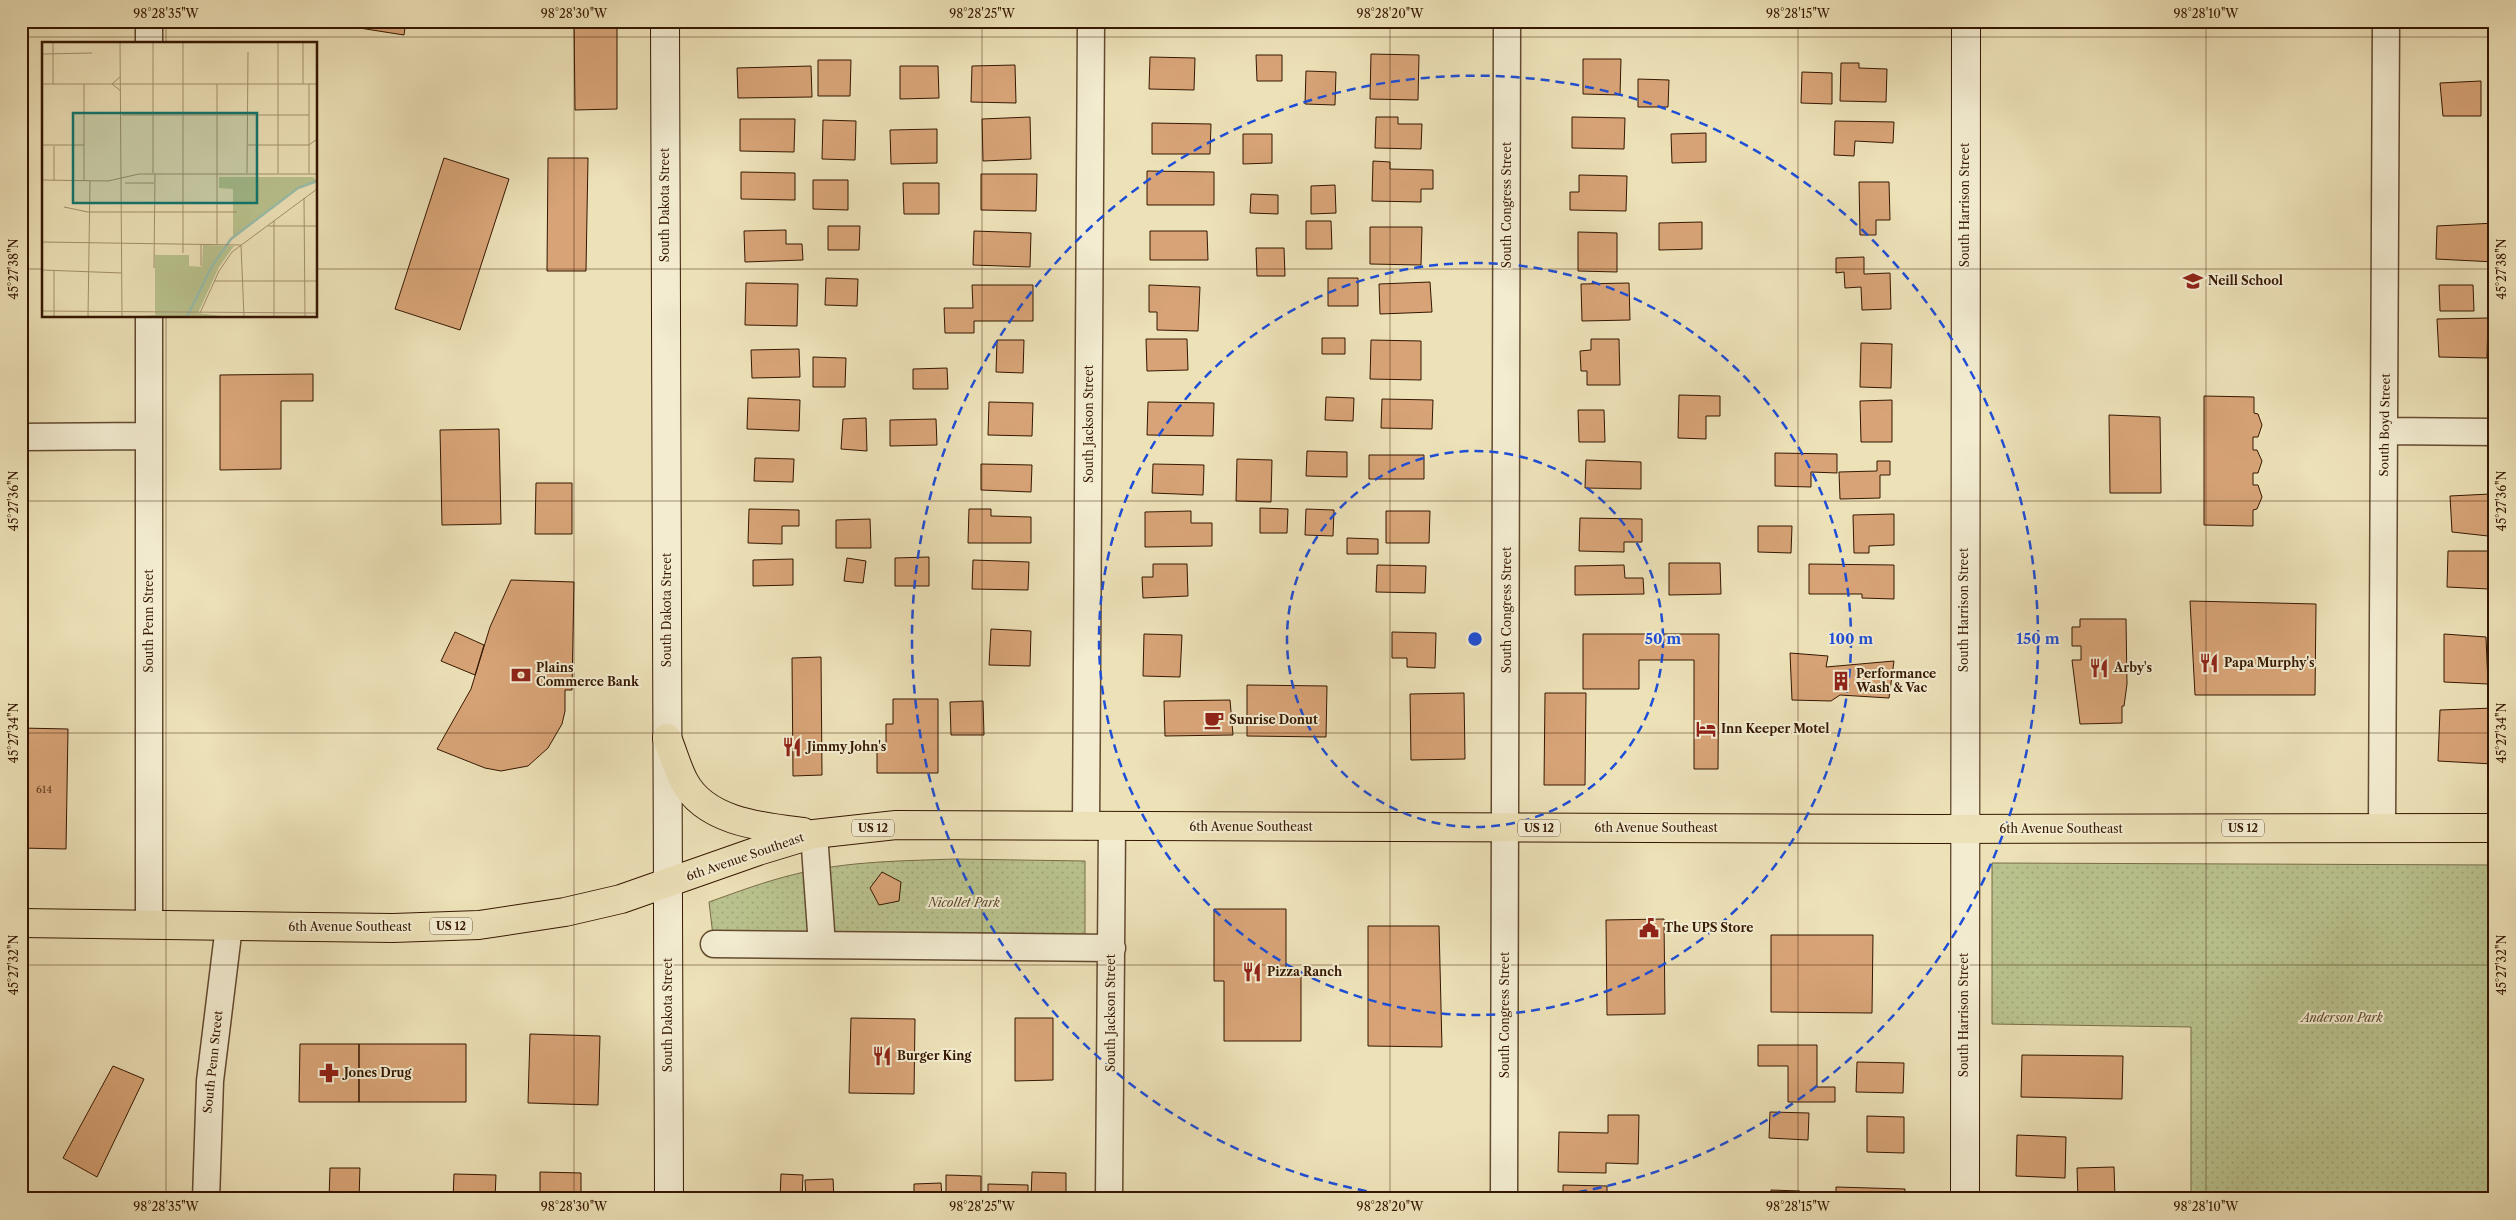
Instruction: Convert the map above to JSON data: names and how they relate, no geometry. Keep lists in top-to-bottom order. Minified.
{"streets":{"highway":["6th Avenue Southeast","US 12"],"street":["South Dakota Street","South Congress Street","South Harrison Street","South Jackson Street","South Boyd Street","South Penn Street"]},"crossings":[["South Dakota Street","6th Avenue Southeast"],["South Congress Street","6th Avenue Southeast"],["South Harrison Street","6th Avenue Southeast"],["South Jackson Street","6th Avenue Southeast"],["South Boyd Street","6th Avenue Southeast"],["South Penn Street","6th Avenue Southeast"]],"parks":["Nicollet Park","Anderson Park"],"places":{"school or university":["Neill School"],"restaurant":["Papa Murphy's","Arby's","Jimmy John's","Pizza Ranch","Burger King"],"bank":["Plains Commerce Bank"],"building":["Performance Wash & Vac"],"cafe":["Sunrise Donut"],"hotel":["Inn Keeper Motel"],"public building":["The UPS Store"],"pharmacy":["Jones Drug"]},"house_numbers":["614"],"coordinates":["98°28'35\"W","98°28'30\"W","98°28'25\"W","98°28'20\"W","98°28'15\"W","98°28'10\"W","45°27'38\"N","45°27'36\"N","45°27'34\"N","45°27'32\"N"],"rings":["50 m","100 m","150 m"]}
